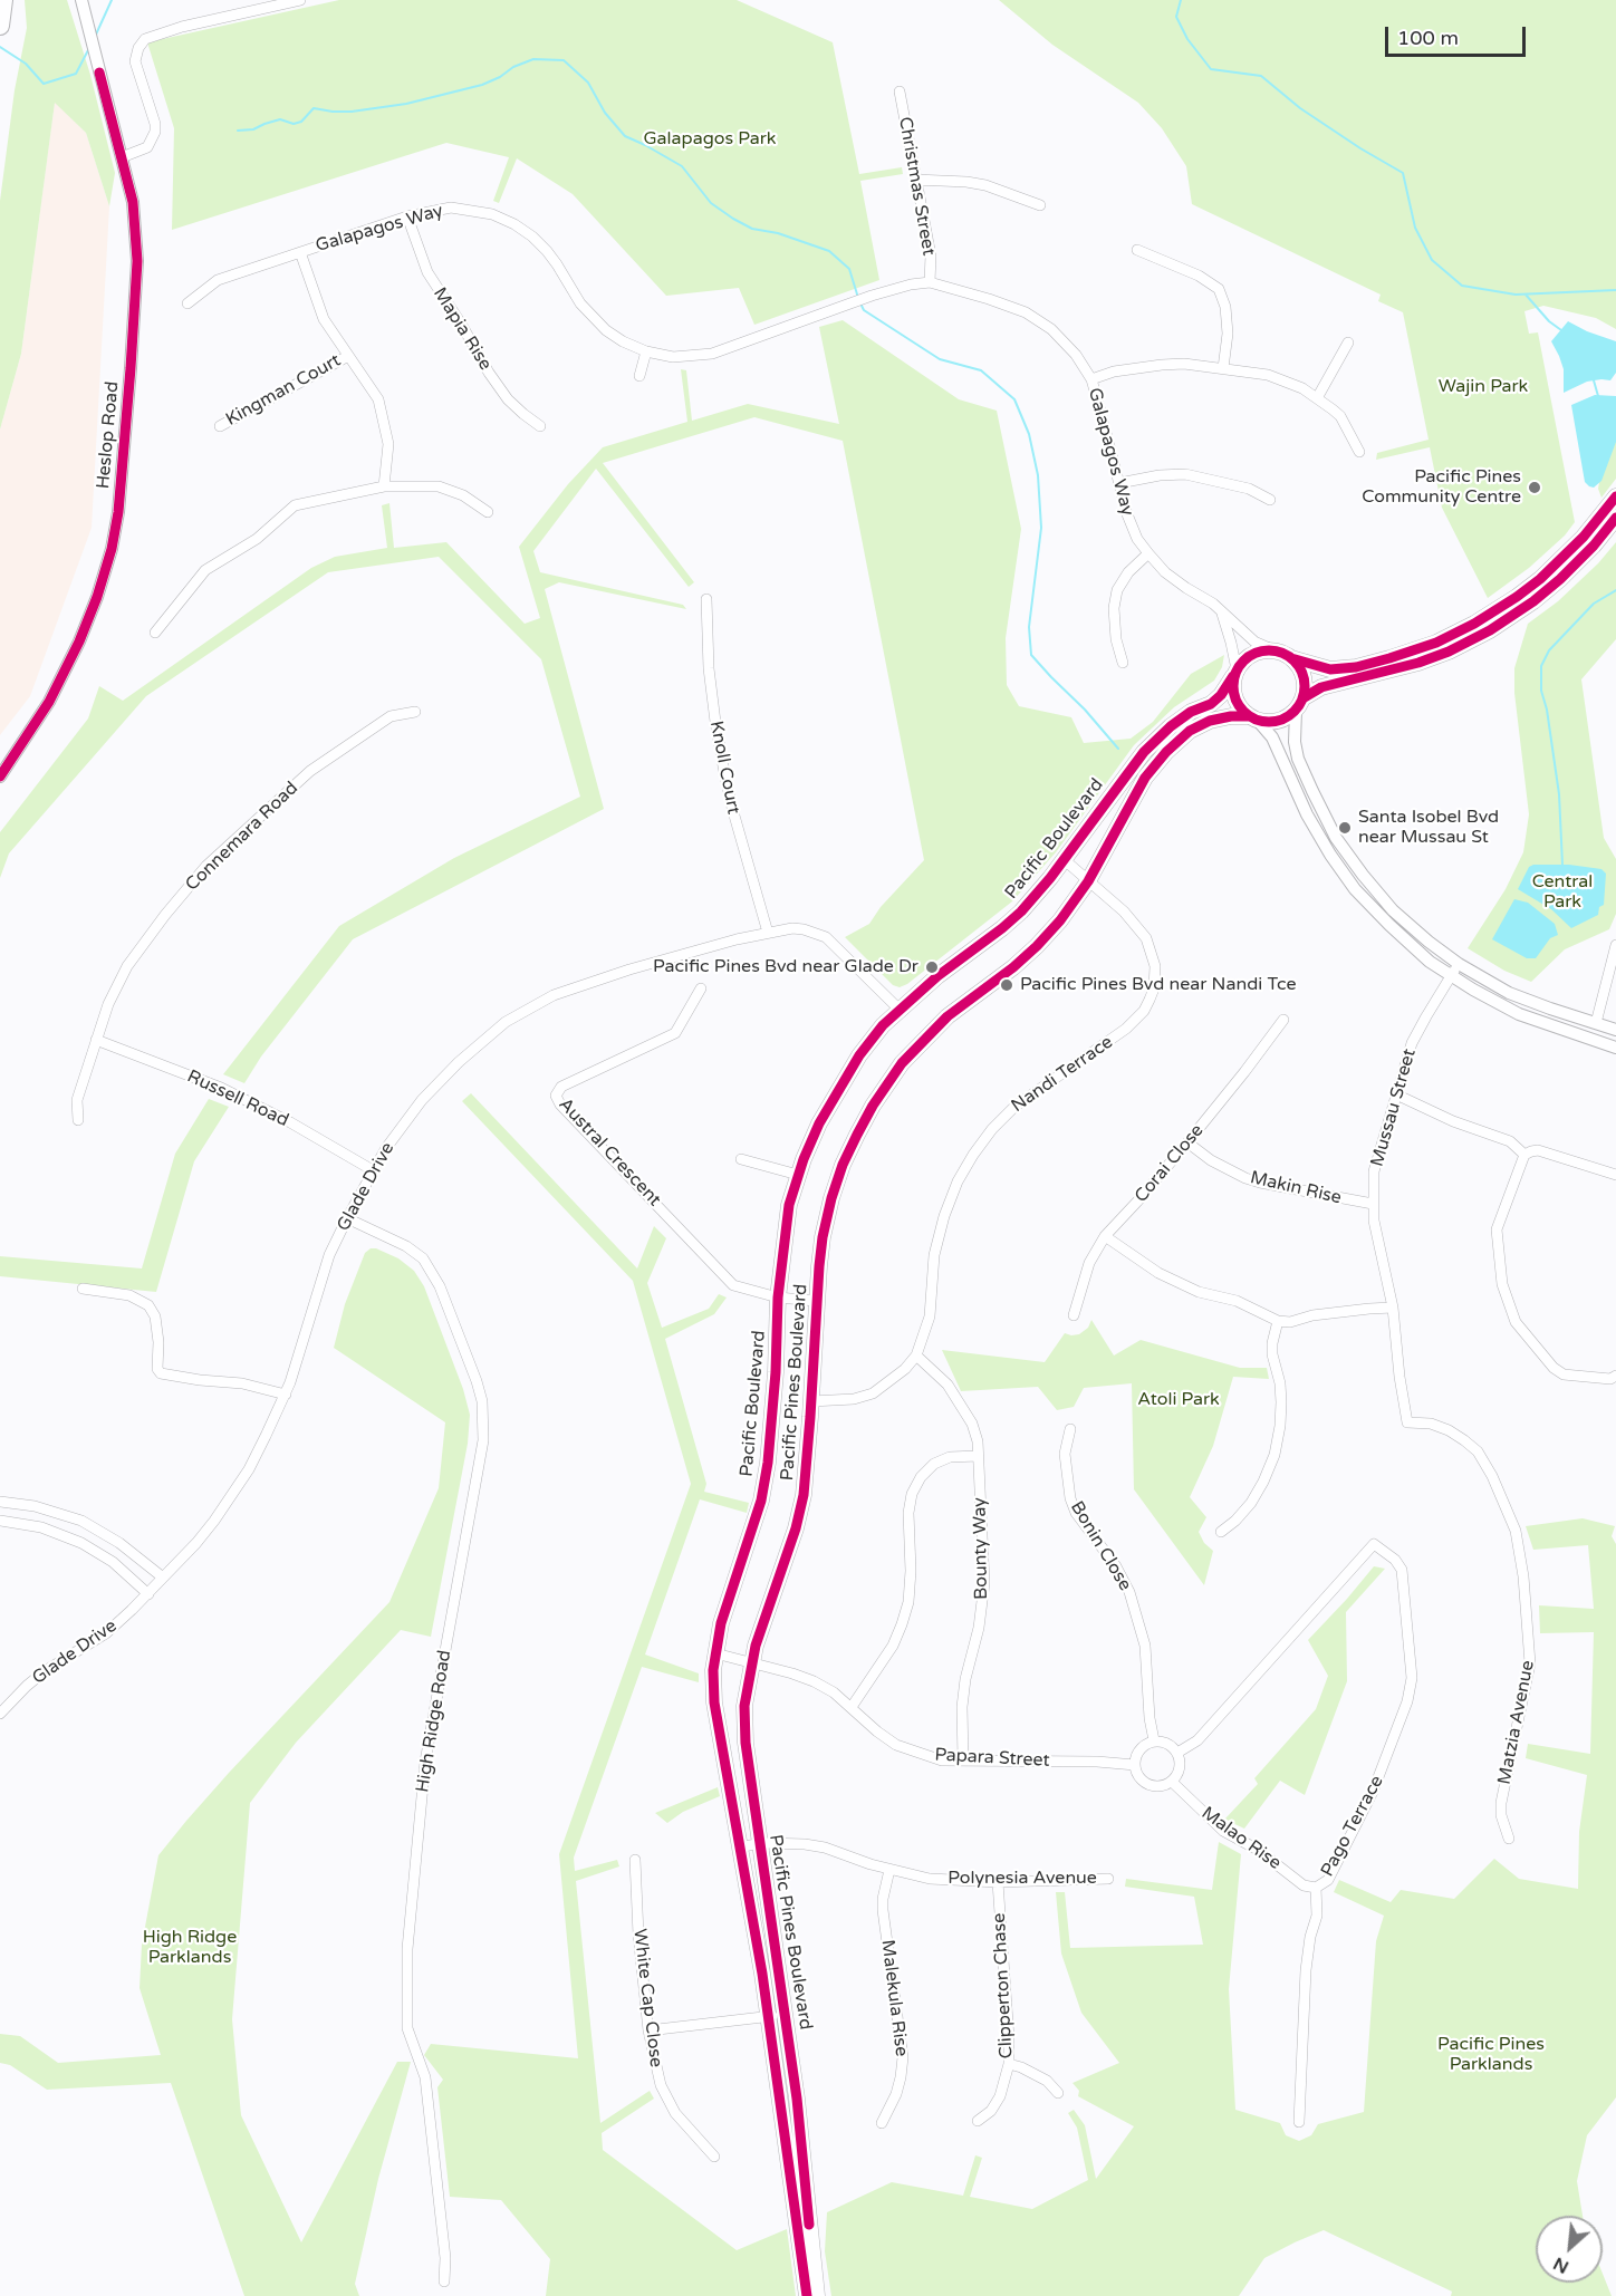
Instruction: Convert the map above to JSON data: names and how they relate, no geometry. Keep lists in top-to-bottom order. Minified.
{"streets":{"main road":["Pacific Boulevard","Pacific Pines Boulevard"],"street":["Christmas Street","Galapagos Way","Mapia Rise","Kingman Court","Heslop Road","Knoll Court","Connemara Road","Nandi Terrace","Russell Road","Mussau Street","Austral Crescent","Corai Close","Glade Drive","Makin Rise","Bonin Close","Bounty Way","High Ridge Road","Matzia Avenue","Papara Street","Pago Terrace","Malao Rise","Polynesia Avenue","Clipperton Chase","White Cap Close","Malekula Rise"]},"crossings":[["Christmas Street","Galapagos Way"],["Galapagos Way","Mapia Rise"],["Galapagos Way","Pacific Boulevard"],["Galapagos Way","Pacific Pines Boulevard"],["Knoll Court","Glade Drive"],["Connemara Road","Russell Road"],["Pacific Boulevard","Nandi Terrace"],["Pacific Boulevard","Austral Crescent"],["Pacific Boulevard","Glade Drive"],["Pacific Boulevard","Pacific Pines Boulevard"],["Pacific Boulevard","Papara Street"],["Pacific Boulevard","Polynesia Avenue"],["Nandi Terrace","Pacific Pines Boulevard"],["Nandi Terrace","Bounty Way"],["Russell Road","Glade Drive"],["Mussau Street","Makin Rise"],["Mussau Street","Matzia Avenue"],["Austral Crescent","Pacific Pines Boulevard"],["Corai Close","Makin Rise"],["Glade Drive","High Ridge Road"],["Pacific Pines Boulevard","Papara Street"],["Pacific Pines Boulevard","Polynesia Avenue"],["Bonin Close","Papara Street"],["Bonin Close","Pago Terrace"],["Bonin Close","Malao Rise"],["Bounty Way","Papara Street"],["Papara Street","Pago Terrace"],["Papara Street","Malao Rise"],["Pago Terrace","Malao Rise"],["Polynesia Avenue","Clipperton Chase"],["Polynesia Avenue","Malekula Rise"]],"parks":["Galapagos Park","Wajin Park","Central Park","Atoli Park","High Ridge Parklands","Pacific Pines Parklands"],"places":["Pacific Pines Community Centre","Santa Isobel Bvd near Mussau St","Pacific Pines Bvd near Glade Dr","Pacific Pines Bvd near Nandi Tce"],"scale_bar":"100 m","north":"bottom left"}
